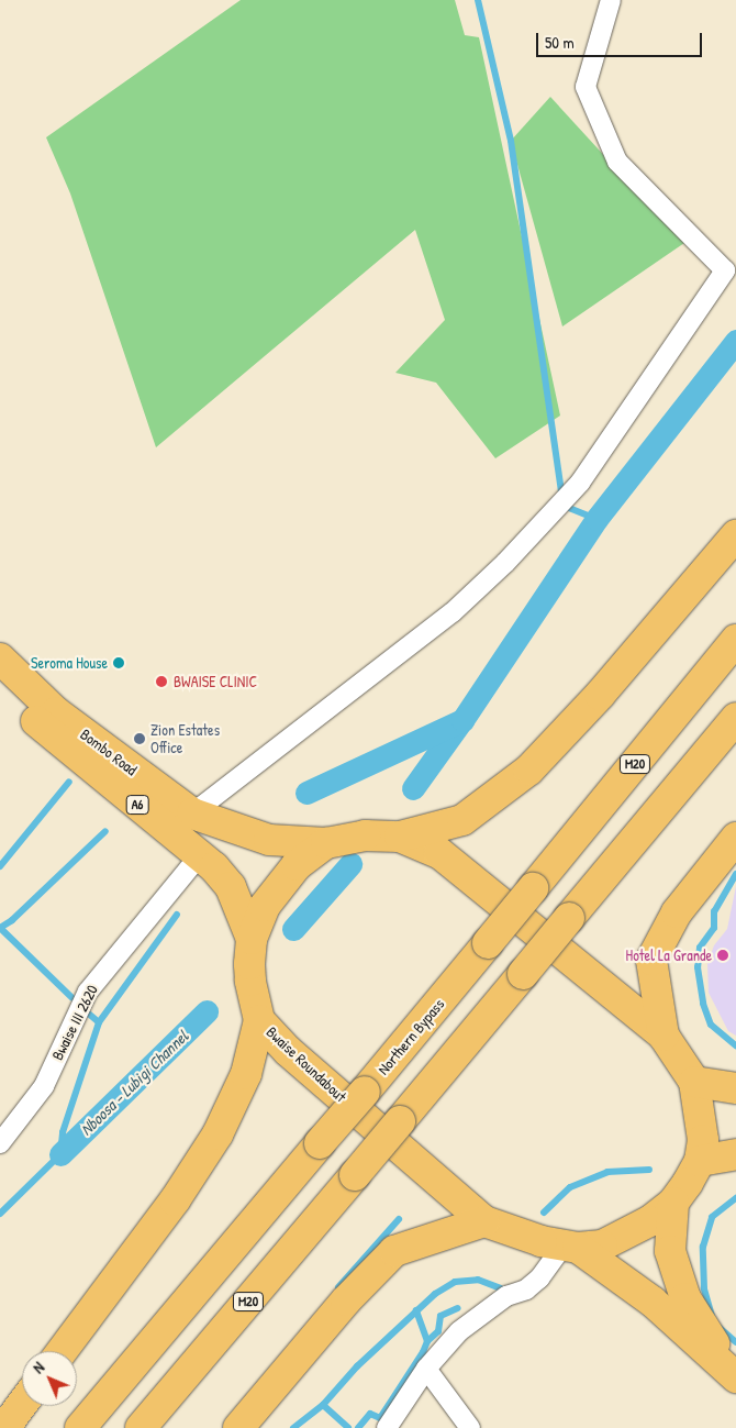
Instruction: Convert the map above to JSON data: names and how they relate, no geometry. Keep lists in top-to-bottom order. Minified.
{"streets":{"main road":["Bombo Road","M20","A6","Northern Bypass","Bwaise Roundabout"],"street":["Bwaise III 2620"]},"crossings":[["Bombo Road","Bwaise III 2620"],["Bombo Road","Bwaise Roundabout"]],"water":["Nboosa - Lubigi Channel"],"places":["Seroma House","BWAISE CLINIC","Zion Estates Office","Hotel La Grande"],"scale_bar":"50 m","north":"top left"}
